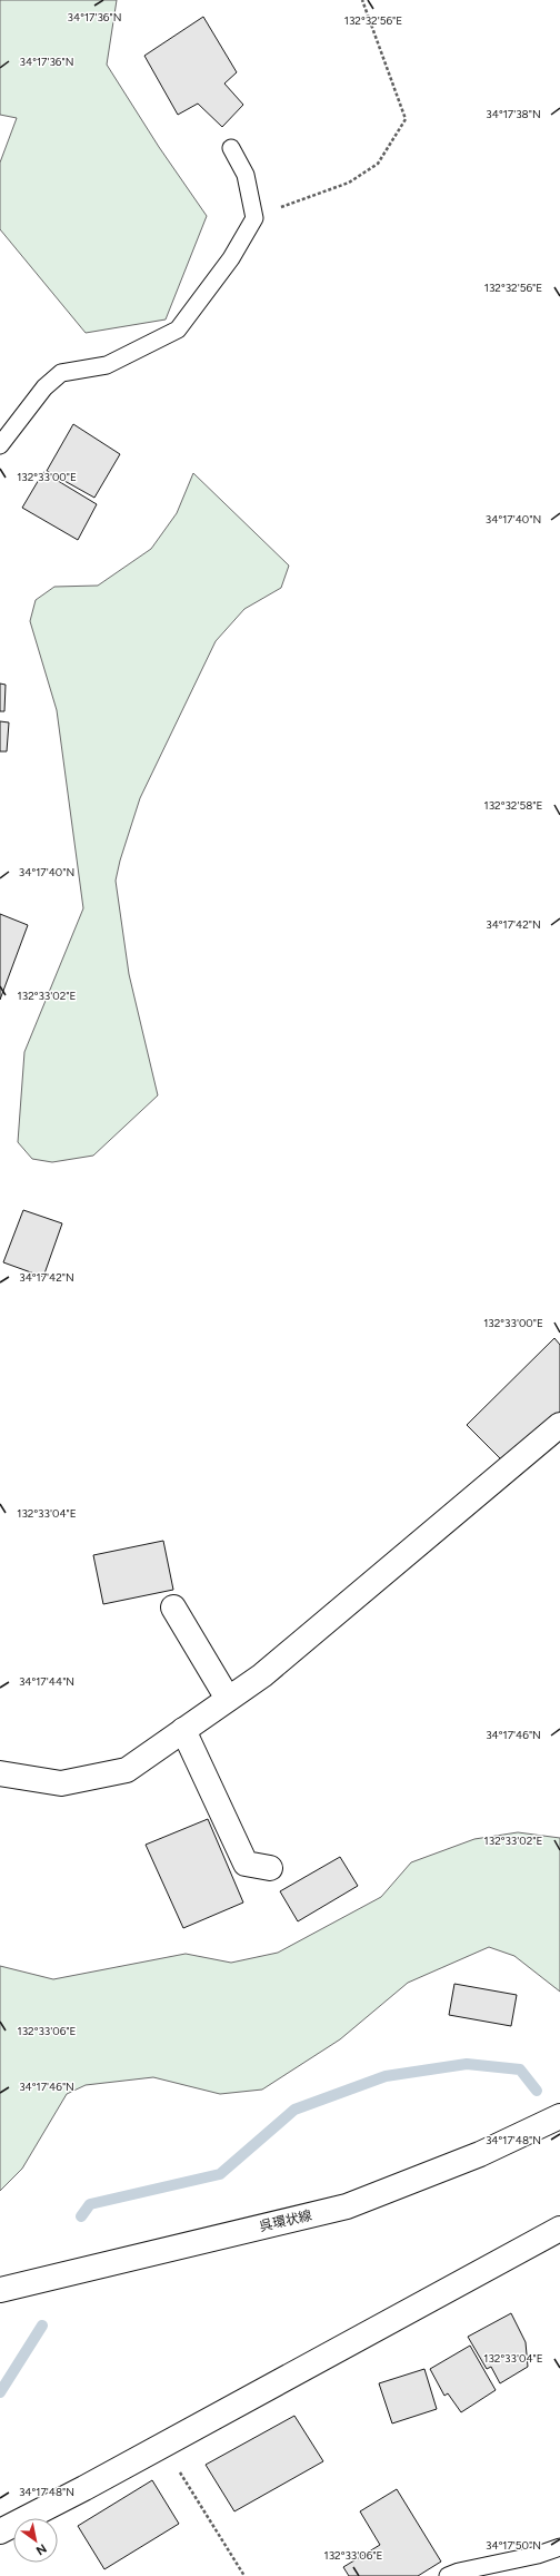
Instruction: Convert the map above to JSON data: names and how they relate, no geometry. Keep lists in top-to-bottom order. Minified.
{"streets":{"street":["呉環状線"]},"north":"bottom right","coordinates":["34°17'36\"N","132°32'56\"E","34°17'38\"N","132°33'00\"E","34°17'40\"N","132°32'58\"E","34°17'42\"N","132°33'02\"E","132°33'04\"E","34°17'44\"N","34°17'46\"N","132°33'06\"E","34°17'48\"N","34°17'50\"N"]}
